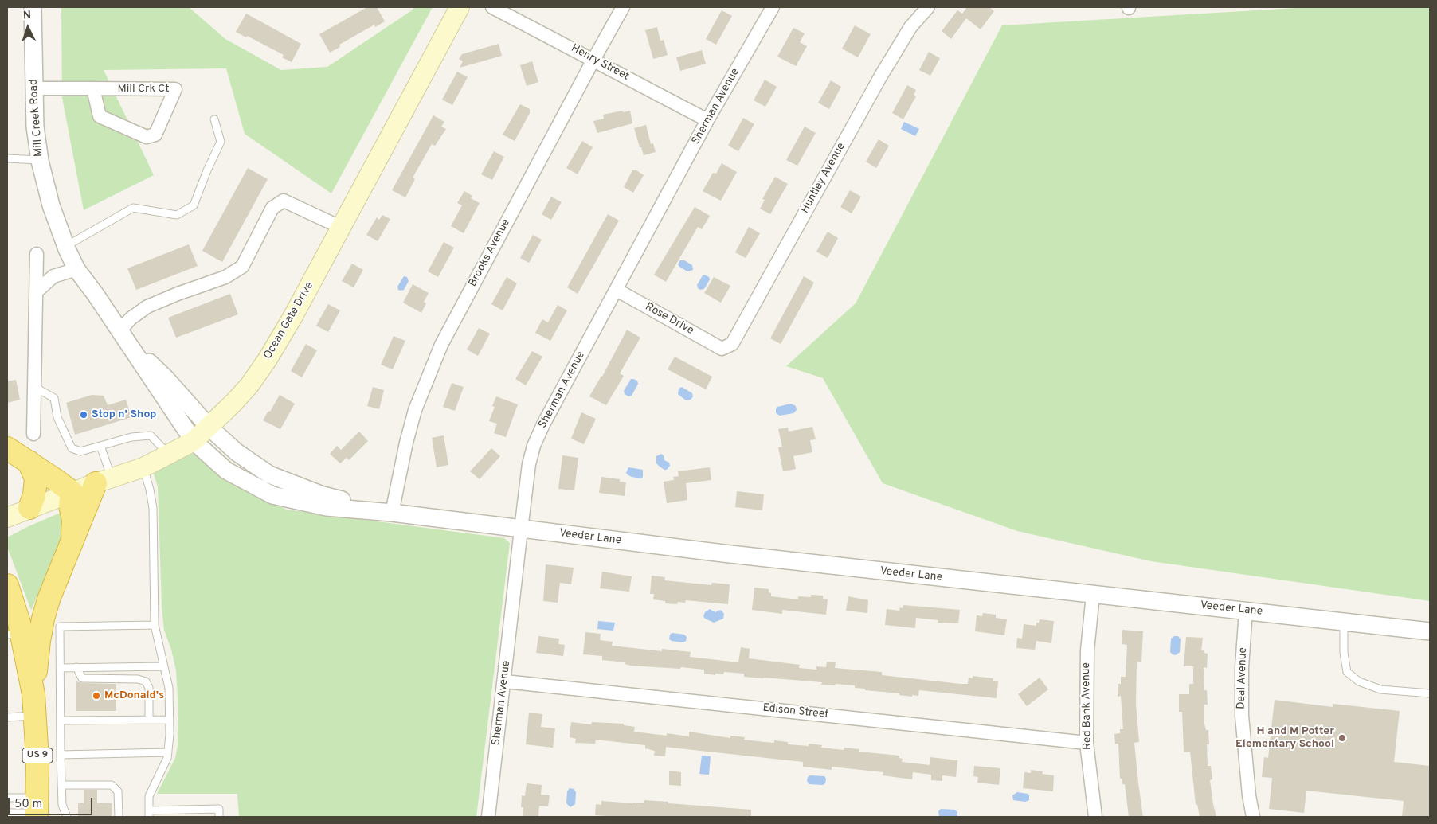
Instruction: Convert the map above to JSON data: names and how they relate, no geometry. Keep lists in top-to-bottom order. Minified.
{"streets":{"highway":["US 9"],"main road":["Ocean Gate Drive"],"street":["Henry Street","Mill Crk Ct","Sherman Avenue","Mill Creek Road","Huntley Avenue","Brooks Avenue","Rose Drive","Veeder Lane","Deal Avenue","Red Bank Avenue","Edison Street"]},"crossings":[["Henry Street","Sherman Avenue"],["Henry Street","Brooks Avenue"],["Mill Crk Ct","Mill Creek Road"],["Sherman Avenue","Rose Drive"],["Sherman Avenue","Veeder Lane"],["Sherman Avenue","Edison Street"],["Mill Creek Road","Ocean Gate Drive"],["Mill Creek Road","Veeder Lane"],["Huntley Avenue","Rose Drive"],["Brooks Avenue","Veeder Lane"],["Ocean Gate Drive","Veeder Lane"],["Veeder Lane","Deal Avenue"],["Veeder Lane","Red Bank Avenue"],["Red Bank Avenue","Edison Street"]],"places":["Stop n' Shop","McDonald's","H and M Potter Elementary School"],"scale_bar":"50 m","north":"top"}
